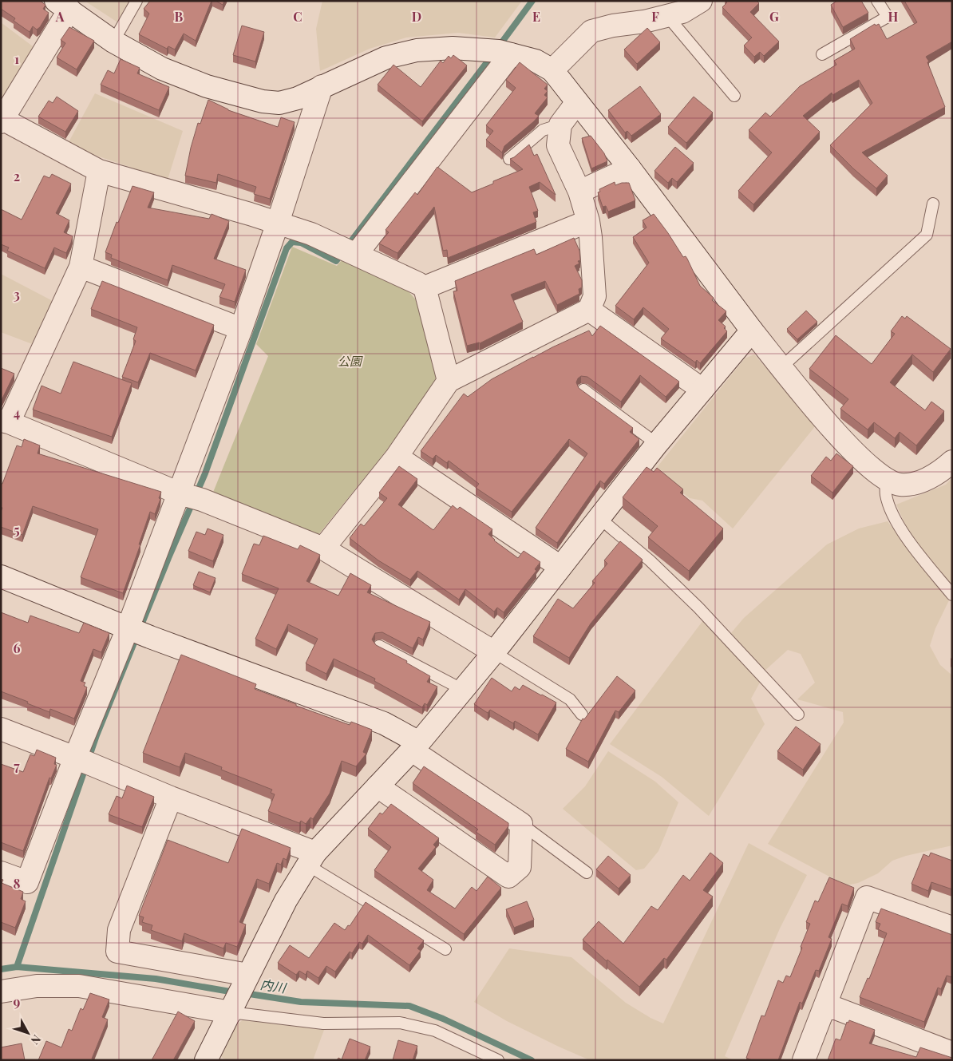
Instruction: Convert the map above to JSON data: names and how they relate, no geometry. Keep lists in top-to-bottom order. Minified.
{"water":["内川"],"parks":["公園"],"north":"bottom right","grid":{"columns":["A","B","C","D","E","F","G","H"],"rows":["1","2","3","4","5","6","7","8","9"]}}
